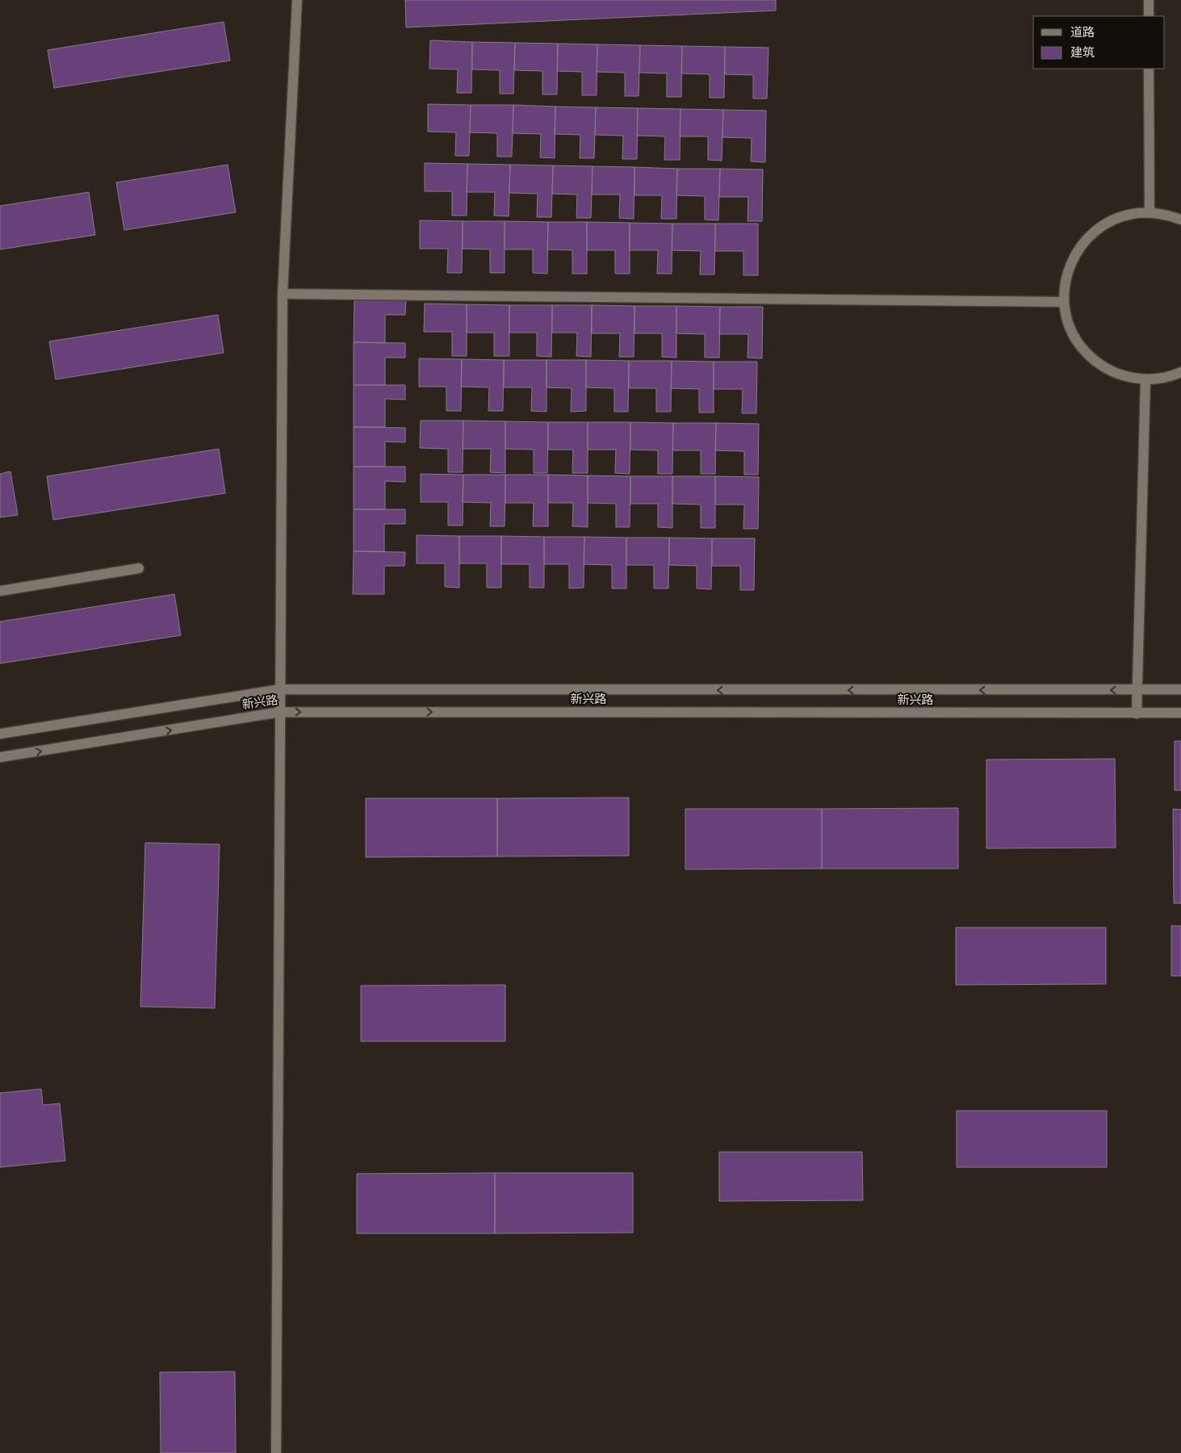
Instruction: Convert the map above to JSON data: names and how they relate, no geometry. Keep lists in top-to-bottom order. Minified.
{"streets":{"main road":["新兴路"]},"legend":["道路","建筑"]}
